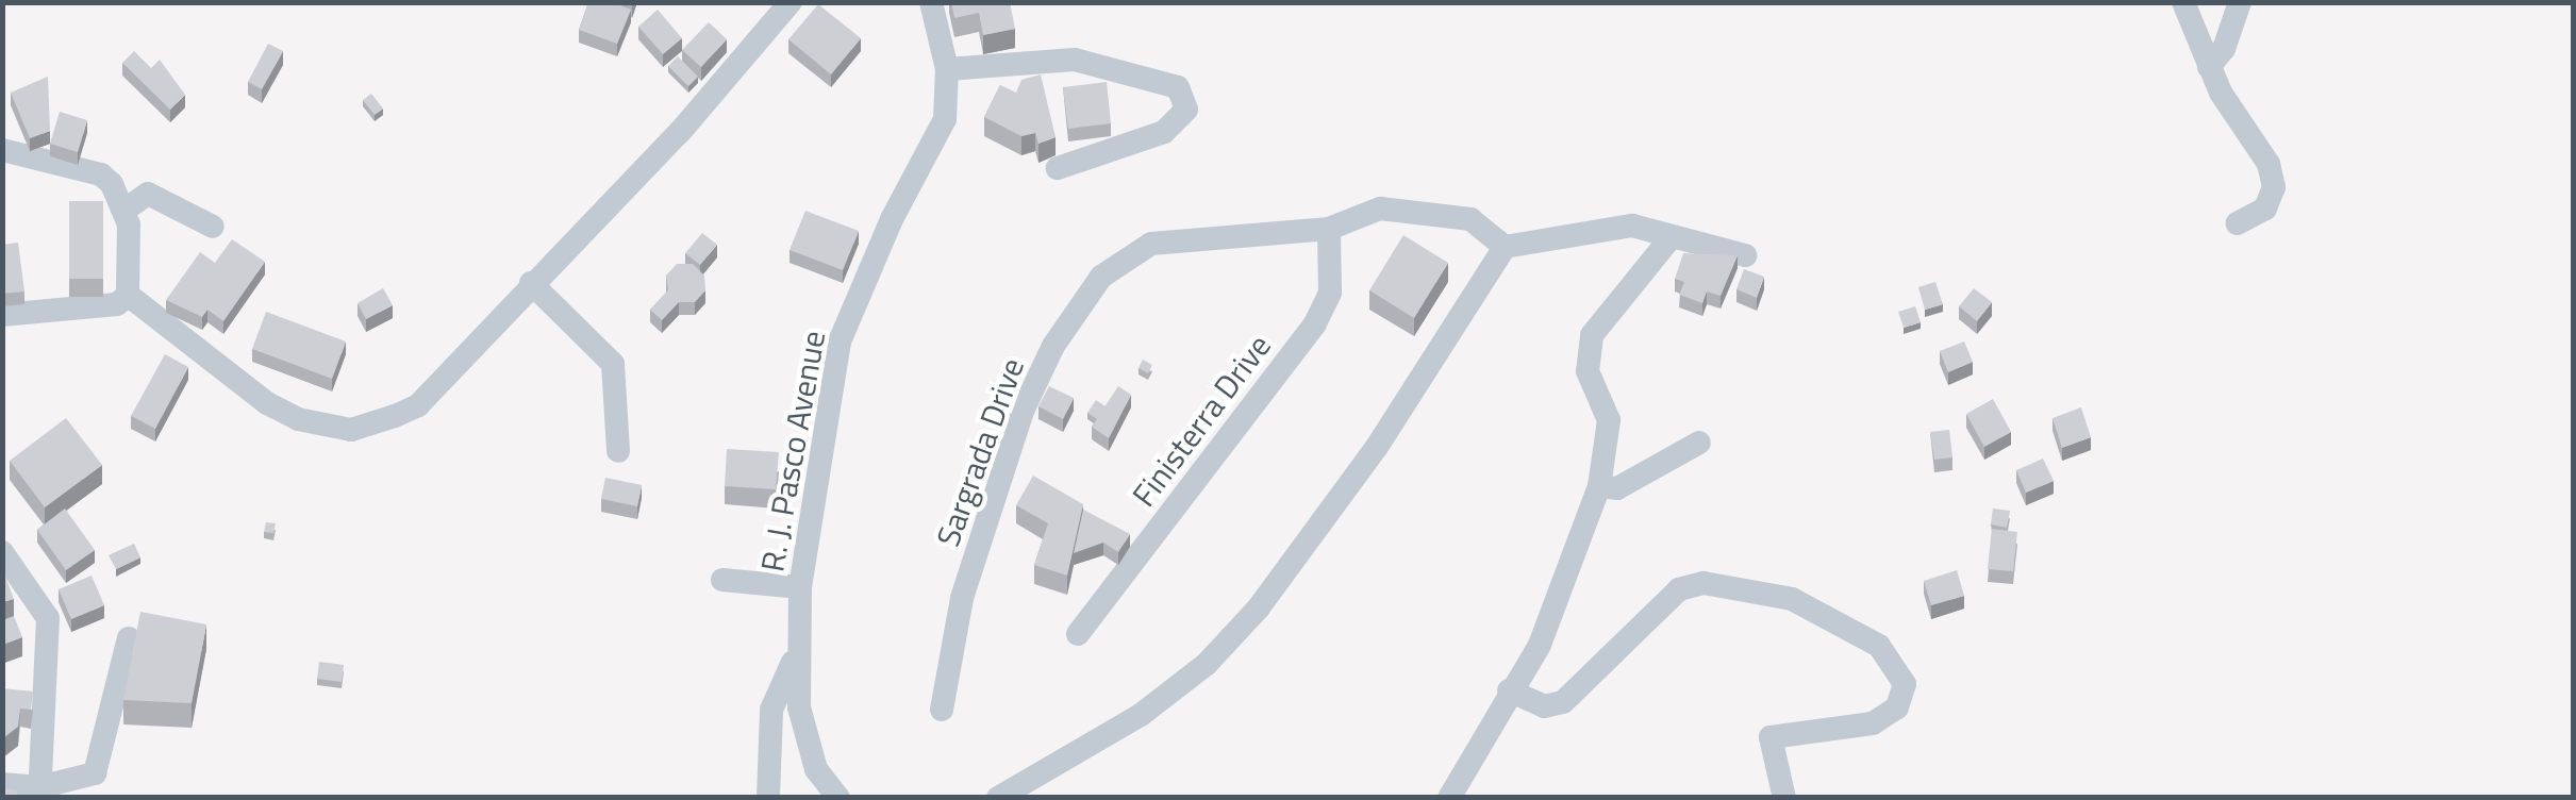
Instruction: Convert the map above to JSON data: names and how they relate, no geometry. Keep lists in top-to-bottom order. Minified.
{"streets":{"street":["Finisterra Drive","R. J. Pasco Avenue","Sargrada Drive"]},"crossings":[["Finisterra Drive","Sargrada Drive"]]}
